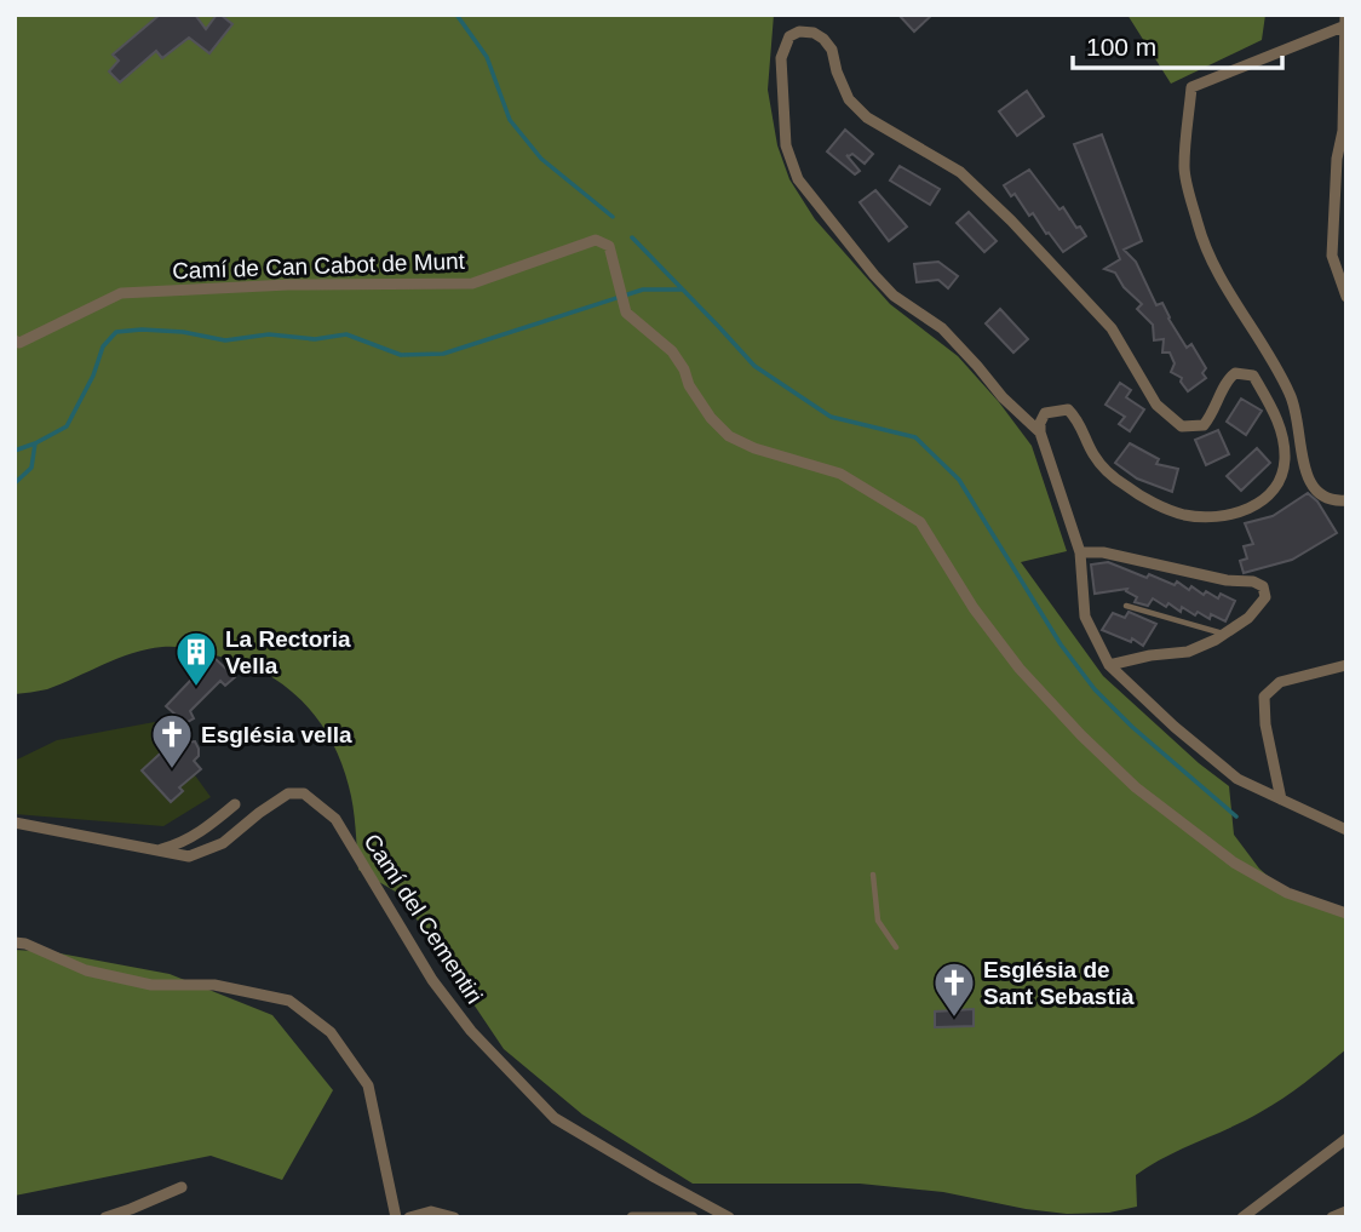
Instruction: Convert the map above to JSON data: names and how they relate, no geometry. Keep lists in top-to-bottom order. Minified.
{"streets":{"street":["Camí de Can Cabot de Munt","Camí del Cementiri"]},"places":{"building":["La Rectoria Vella"],"church":["Església vella","Església de Sant Sebastià"]},"scale_bar":"100 m"}
